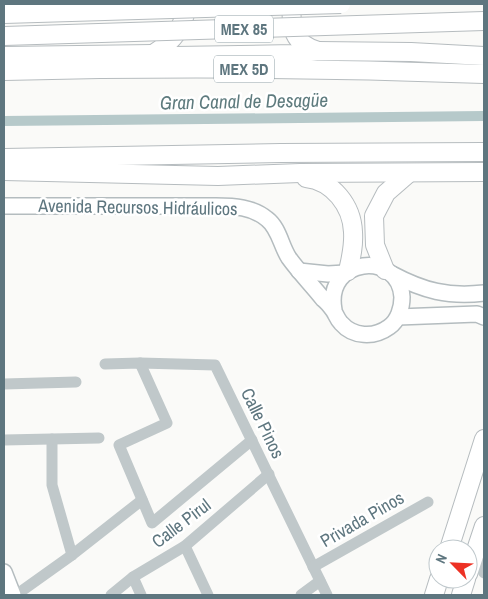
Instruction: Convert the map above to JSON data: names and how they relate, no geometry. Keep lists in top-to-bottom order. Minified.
{"streets":{"highway":["MEX 85","MEX 5D"],"main road":["Avenida Recursos Hidráulicos"],"street":["Calle Pinos","Privada Pinos","Calle Pirul"]},"crossings":[["Calle Pinos","Privada Pinos"],["Calle Pinos","Calle Pirul"]],"water":["Gran Canal de Desagüe"],"north":"top left"}
